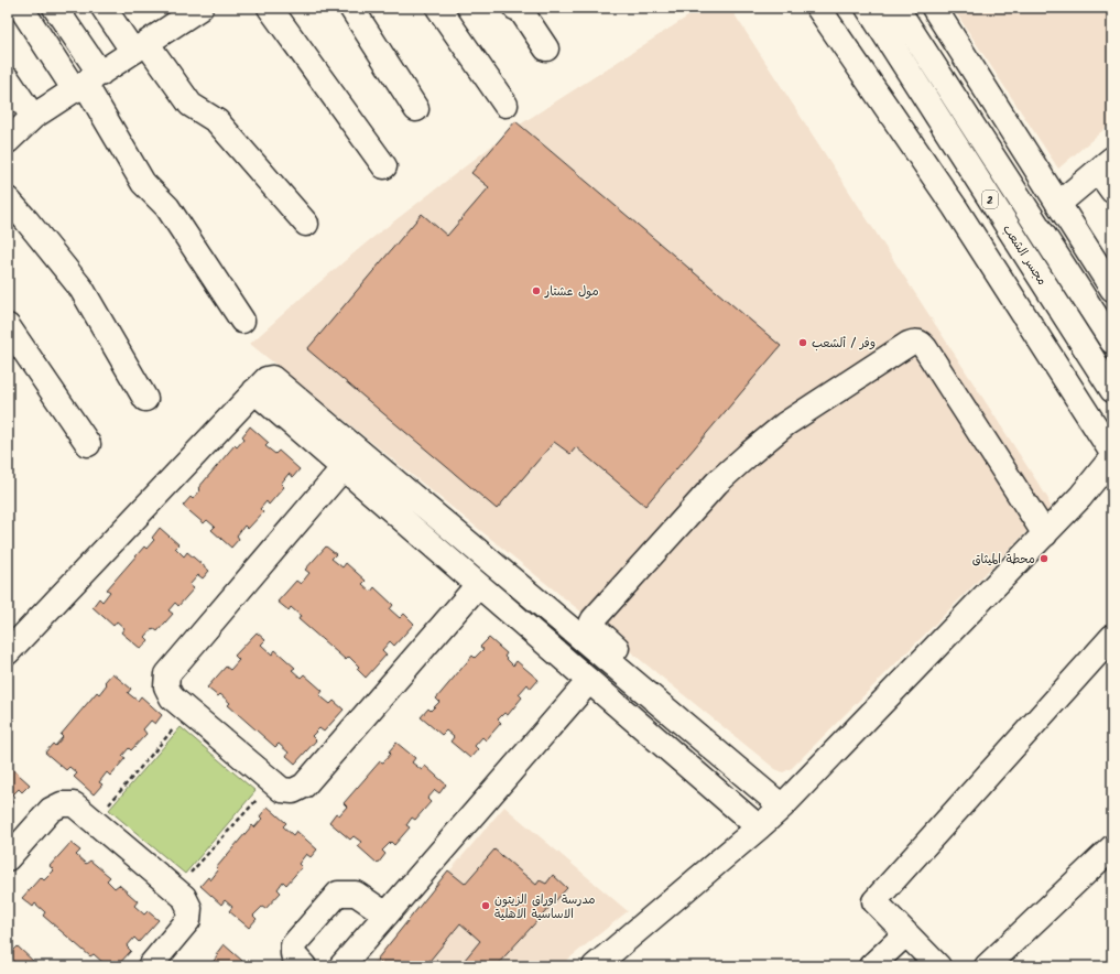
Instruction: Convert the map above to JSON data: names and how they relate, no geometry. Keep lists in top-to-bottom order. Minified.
{"streets":{"main road":["2","مجسر الشعب"]},"places":["مول عشتار","وفر / ألشعب","محطة الميثاق","مدرسة اوراق الزيتون الاساسية الاهلية"]}
